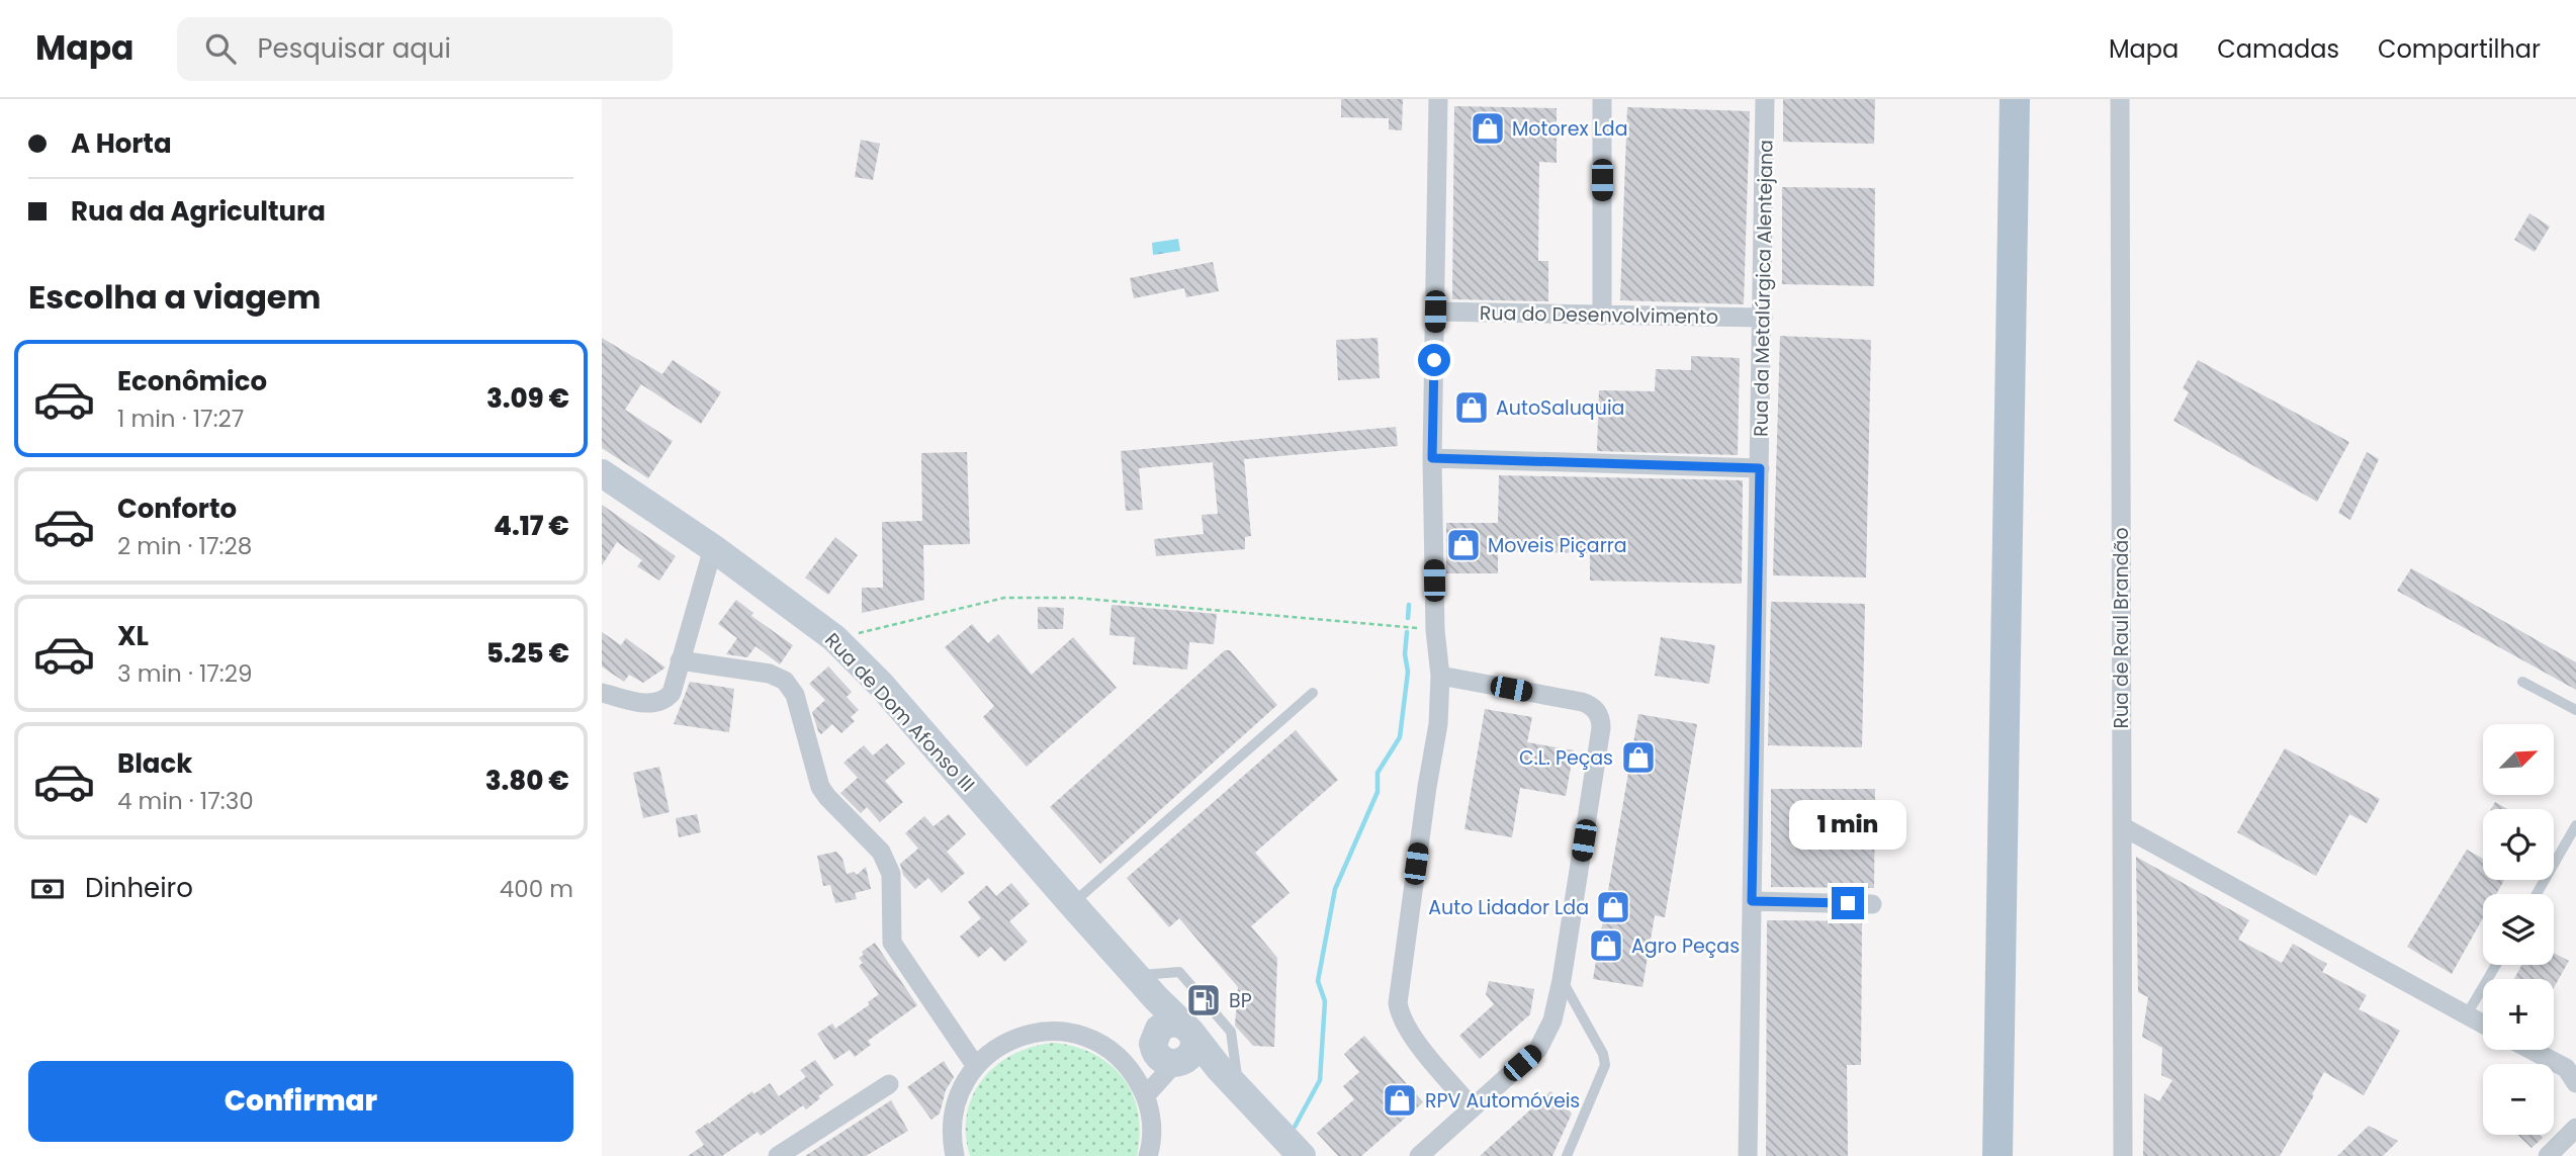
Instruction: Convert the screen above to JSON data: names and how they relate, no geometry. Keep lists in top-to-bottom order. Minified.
{"streets":{"main road":["Rua de Dom Afonso III"],"street":["Rua da Metalúrgica Alentejana","Rua do Desenvolvimento","Rua de Raul Brandão"]},"crossings":[["Rua da Metalúrgica Alentejana","Rua do Desenvolvimento"]],"places":{"shop":["Motorex Lda","AutoSaluquia","Moveis Piçarra","C.L. Peças","Auto Lidador Lda","Agro Peças","RPV Automóveis"],"fuel station":["BP"]},"north":"top right","page":{"header":"Mapa","search":"Pesquisar aqui","nav":["Mapa","Camadas","Compartilhar"],"banner":["A Horta","Rua da Agricultura"],"heading":"Escolha a viagem","list":[{"name":"Econômico","note":"1 min · 17:27","value":"3.09 €"},{"name":"Conforto","note":"2 min · 17:28","value":"4.17 €"},{"name":"XL","note":"3 min · 17:29","value":"5.25 €"},{"name":"Black","note":"4 min · 17:30","value":"3.80 €"}],"map_buttons":["+","−"],"bubble":"1 min","pay":["Dinheiro","400 m"],"buttons":"Confirmar"}}
